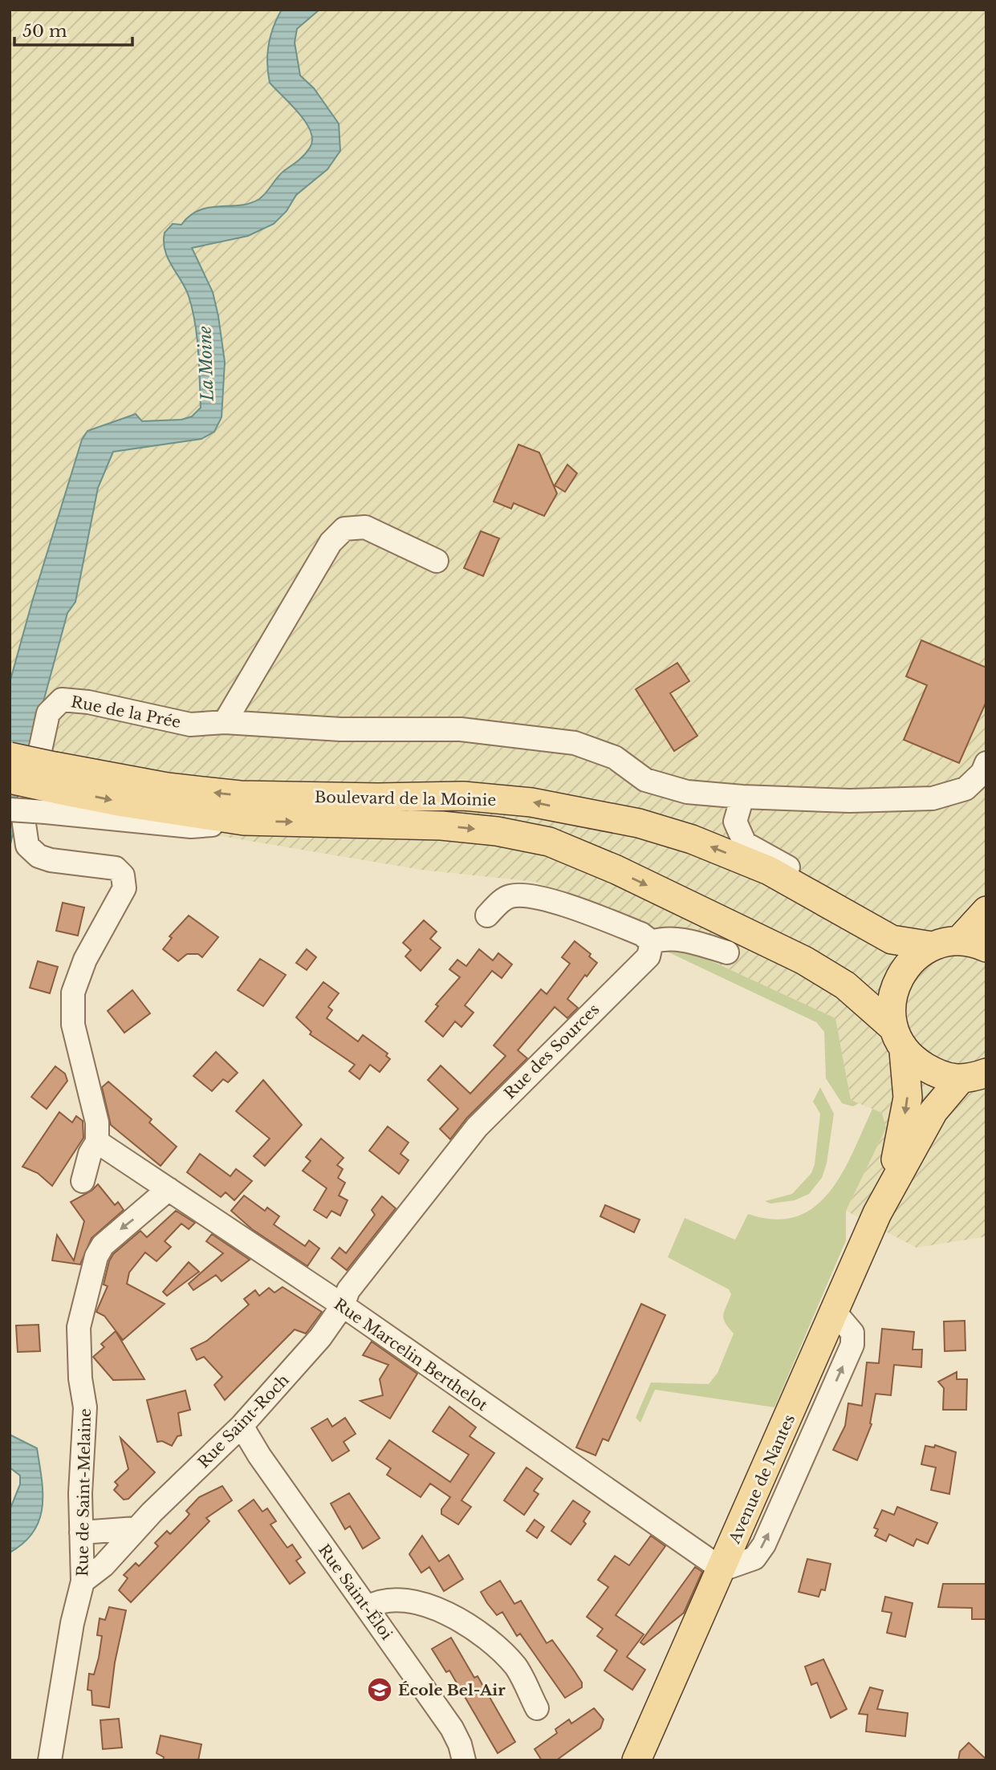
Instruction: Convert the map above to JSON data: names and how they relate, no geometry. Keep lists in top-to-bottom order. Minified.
{"streets":{"main road":["Boulevard de la Moinie","Avenue de Nantes"],"street":["Rue de la Prée","Rue des Sources","Rue Marcelin Berthelot","Rue Saint-Roch","Rue de Saint-Melaine","Rue Saint-Éloi"]},"crossings":[["Rue de la Prée","Rue Marcelin Berthelot"],["Boulevard de la Moinie","Avenue de Nantes"],["Rue des Sources","Rue Marcelin Berthelot"],["Rue des Sources","Rue Saint-Roch"],["Rue Marcelin Berthelot","Rue Saint-Roch"],["Rue Marcelin Berthelot","Avenue de Nantes"],["Rue Marcelin Berthelot","Rue de Saint-Melaine"],["Rue Saint-Roch","Rue de Saint-Melaine"],["Rue Saint-Roch","Rue Saint-Éloi"]],"one_way":["Rue de Saint-Melaine"],"water":["La Moine"],"places":{"school or university":["École Bel-Air"]},"scale_bar":"50 m"}
